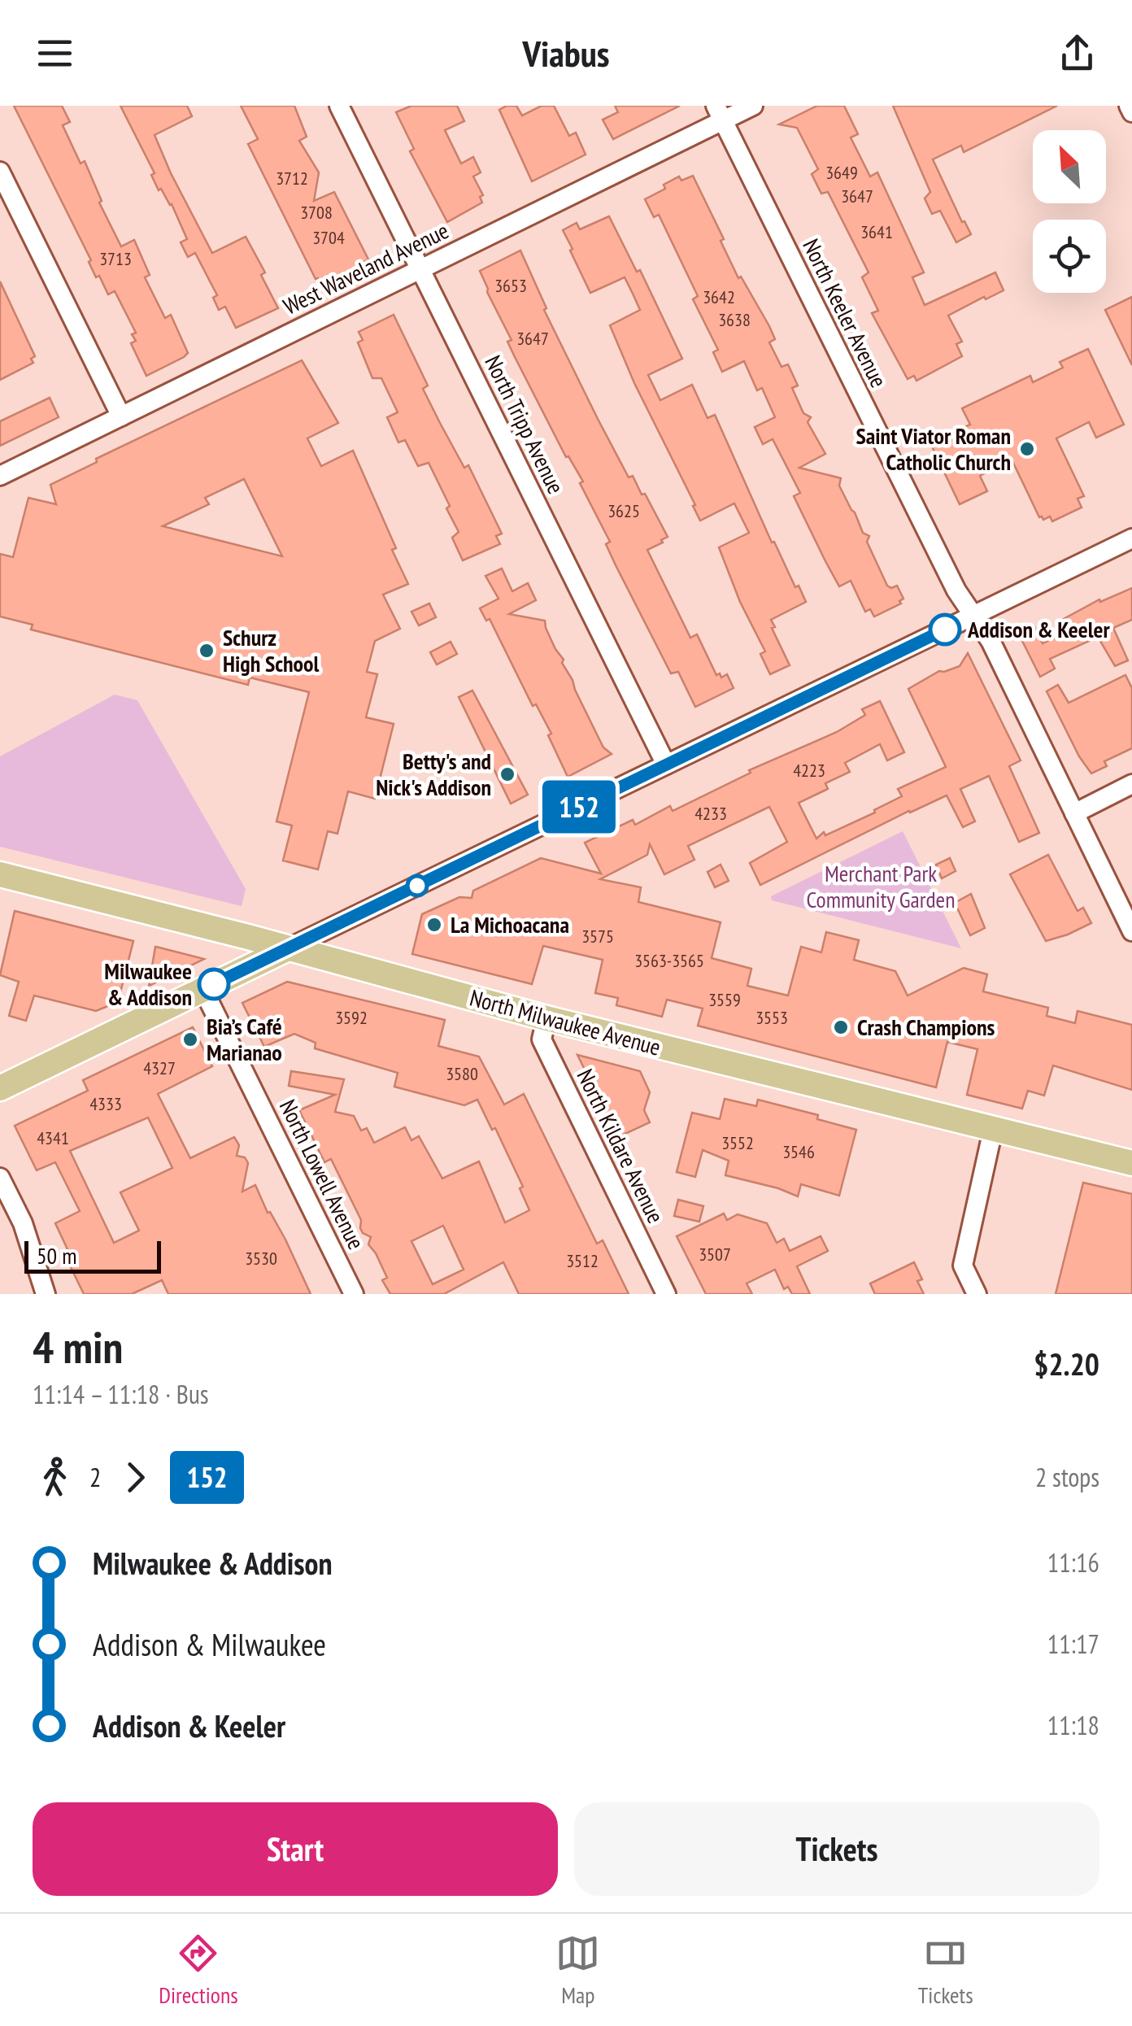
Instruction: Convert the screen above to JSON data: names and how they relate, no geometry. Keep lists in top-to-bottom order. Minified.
{"streets":{"main road":["North Milwaukee Avenue"],"street":["West Waveland Avenue","North Keeler Avenue","North Tripp Avenue","North Kildare Avenue","North Lowell Avenue"]},"crossings":[["West Waveland Avenue","North Keeler Avenue"],["West Waveland Avenue","North Tripp Avenue"],["North Milwaukee Avenue","North Kildare Avenue"]],"parks":["Merchant Park Community Garden"],"places":["Saint Viator Roman Catholic Church","Addison & Keeler","Schurz High School","Betty's and Nick's Addison","La Michoacana","Milwaukee & Addison","Crash Champions","Bia’s Café Marianao"],"lines":["bus line 152"],"house_numbers":["3649","3712","3647","3708","3641","3704","3713","3653","3642","3638","3647","3625","4223","4233","3575","3563-3565","3559","3592","3553","4327","3580","4333","4341","3552","3546","3507","3530","3512"],"scale_bar":"50 m","north":"top left","page":{"header":"Viabus","on_map":"152","scale":"50 m","heading":["4 min","11:14 – 11:18 · Bus","$2.20"],"legs":["2","152","2 stops"],"list":[{"name":"Milwaukee & Addison","value":"11:16"},{"name":"Addison & Milwaukee","value":"11:17"},{"name":"Addison & Keeler","value":"11:18"}],"buttons":["Start","Tickets"],"tabs":["Directions","Map","Tickets"]}}
